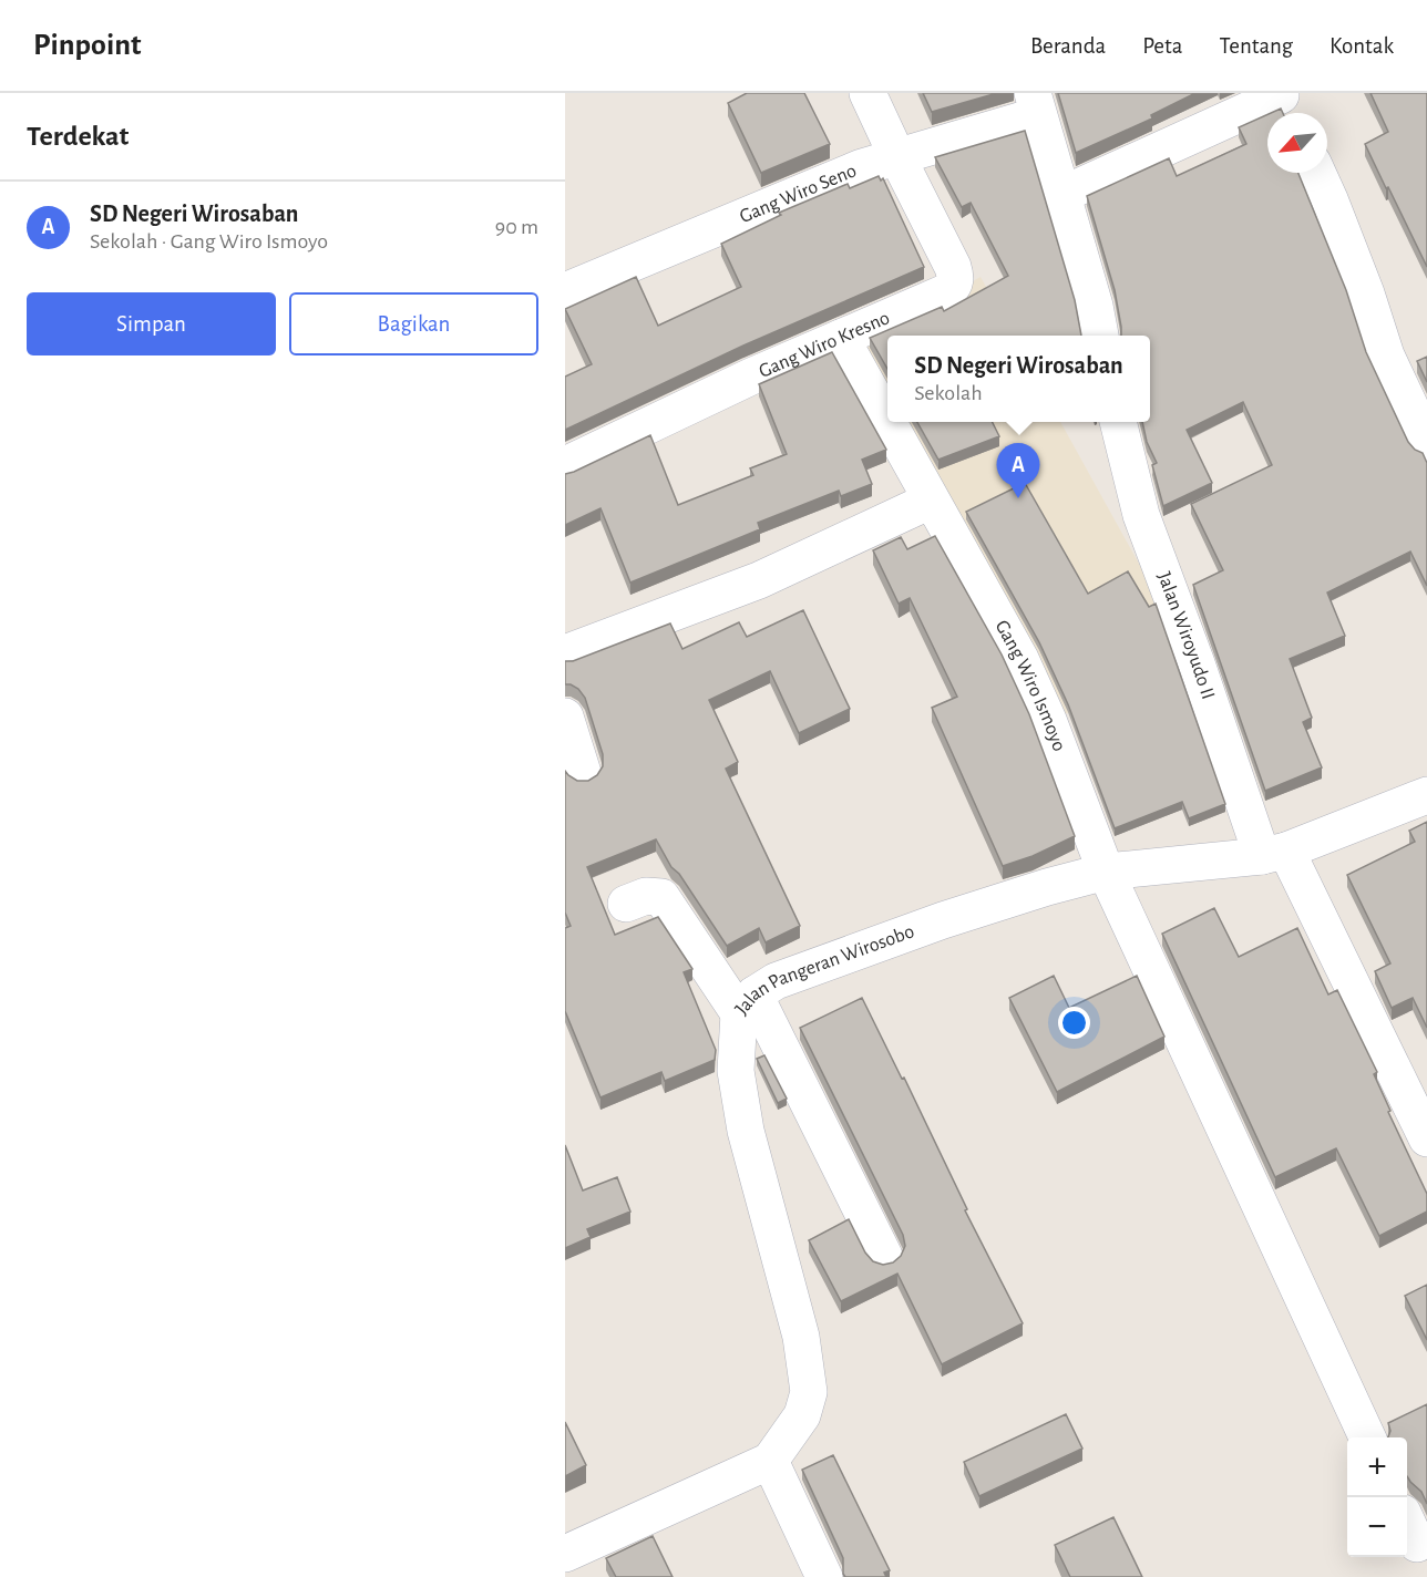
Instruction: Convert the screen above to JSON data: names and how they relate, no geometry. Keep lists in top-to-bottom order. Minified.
{"streets":{"street":["Gang Wiro Seno","Gang Wiro Kresno","Jalan Wiroyudo II","Gang Wiro Ismoyo","Jalan Pangeran Wirosobo"]},"crossings":[["Gang Wiro Seno","Gang Wiro Kresno"],["Gang Wiro Kresno","Gang Wiro Ismoyo"],["Jalan Wiroyudo II","Jalan Pangeran Wirosobo"],["Gang Wiro Ismoyo","Jalan Pangeran Wirosobo"]],"north":"bottom left","page":{"header":"Pinpoint","nav":["Beranda","Peta","Tentang","Kontak"],"heading":"Terdekat","list":[{"mark":"A","name":"SD Negeri Wirosaban","note":"Sekolah · Gang Wiro Ismoyo","value":"90 m"}],"buttons":["Simpan","Bagikan"],"popup":["SD Negeri Wirosaban","Sekolah"],"pins":"A","map_buttons":["+","−"]}}
